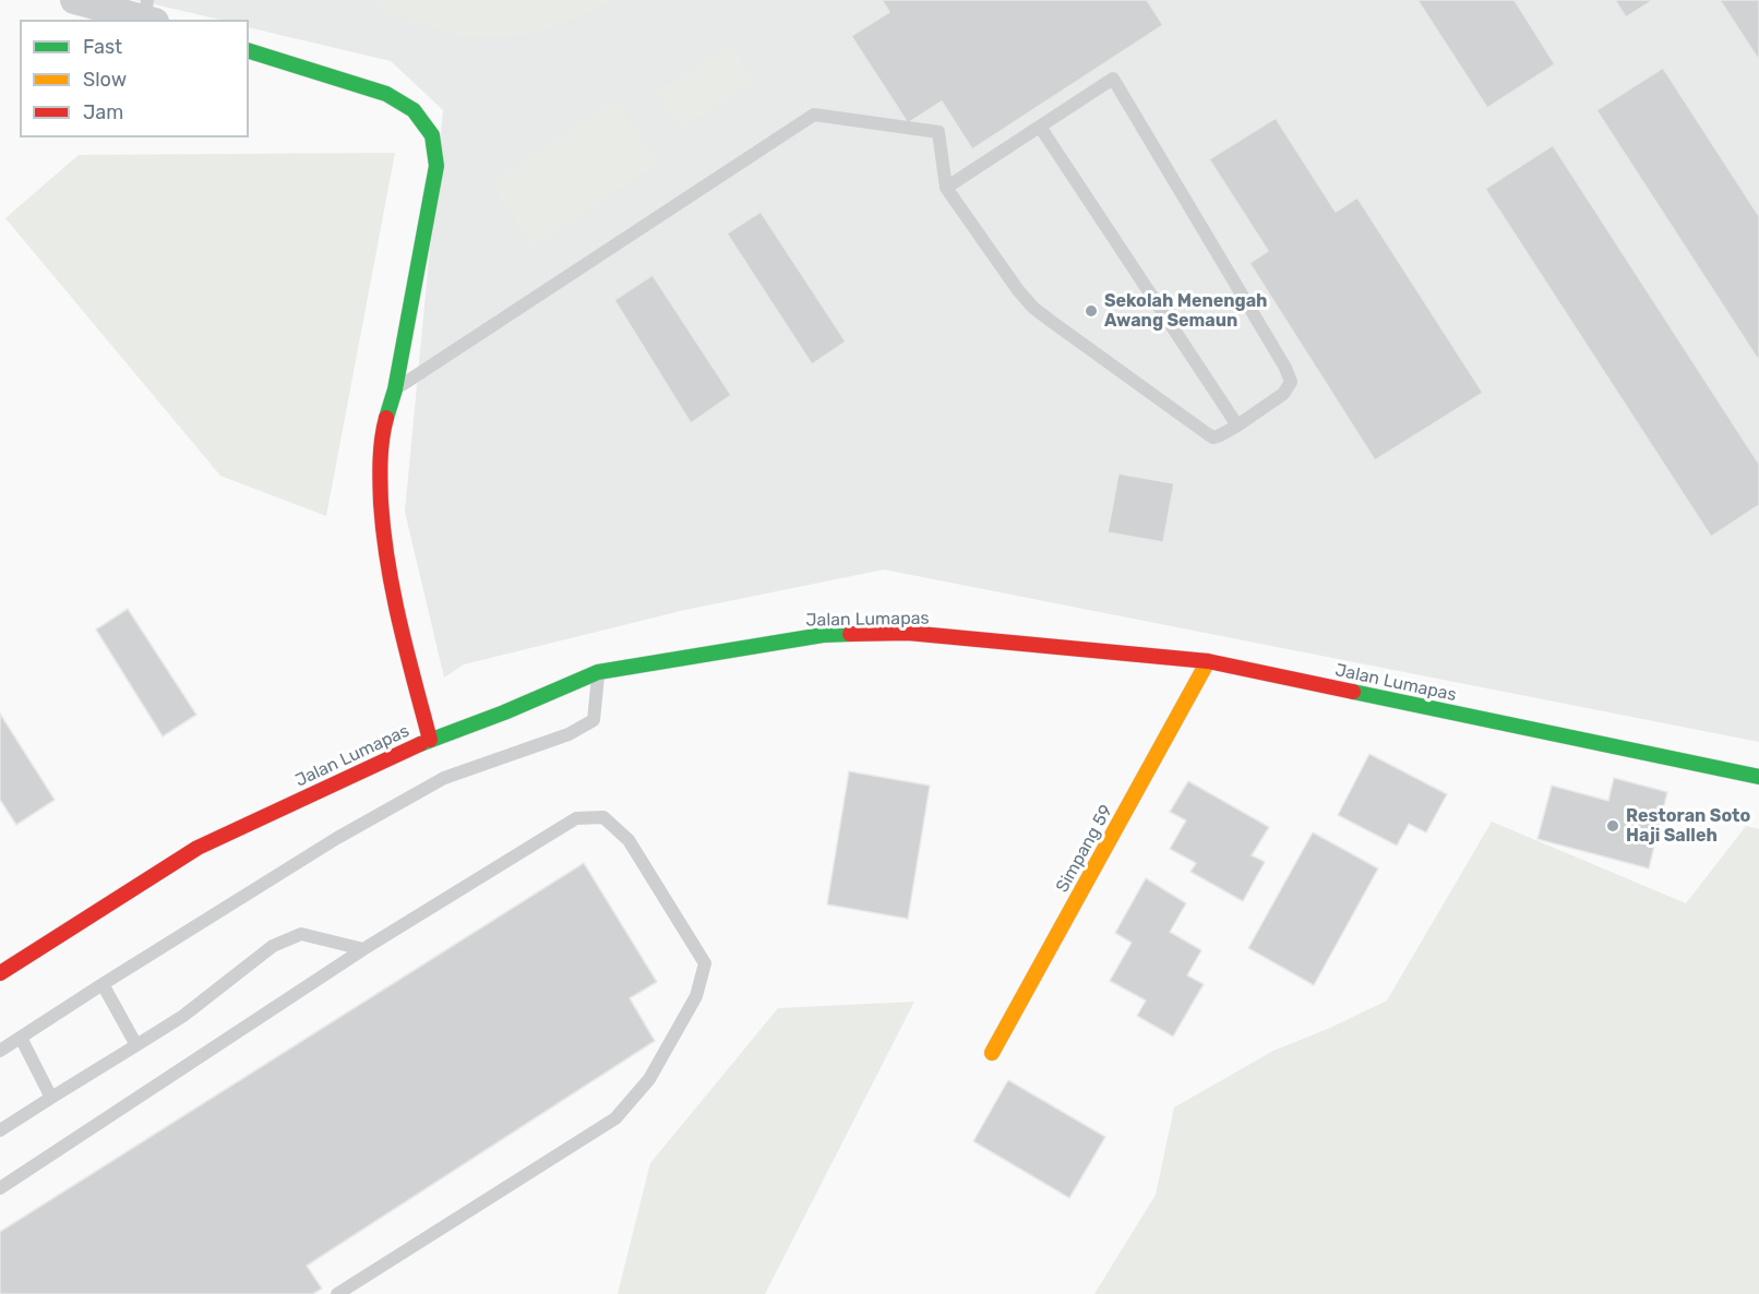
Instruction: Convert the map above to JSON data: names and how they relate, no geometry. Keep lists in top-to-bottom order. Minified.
{"streets":{"main road":["Jalan Lumapas","Simpang 59"]},"crossings":[["Jalan Lumapas","Simpang 59"]],"places":["Sekolah Menengah Awang Semaun","Restoran Soto Haji Salleh"],"legend":["Fast","Slow","Jam"]}
